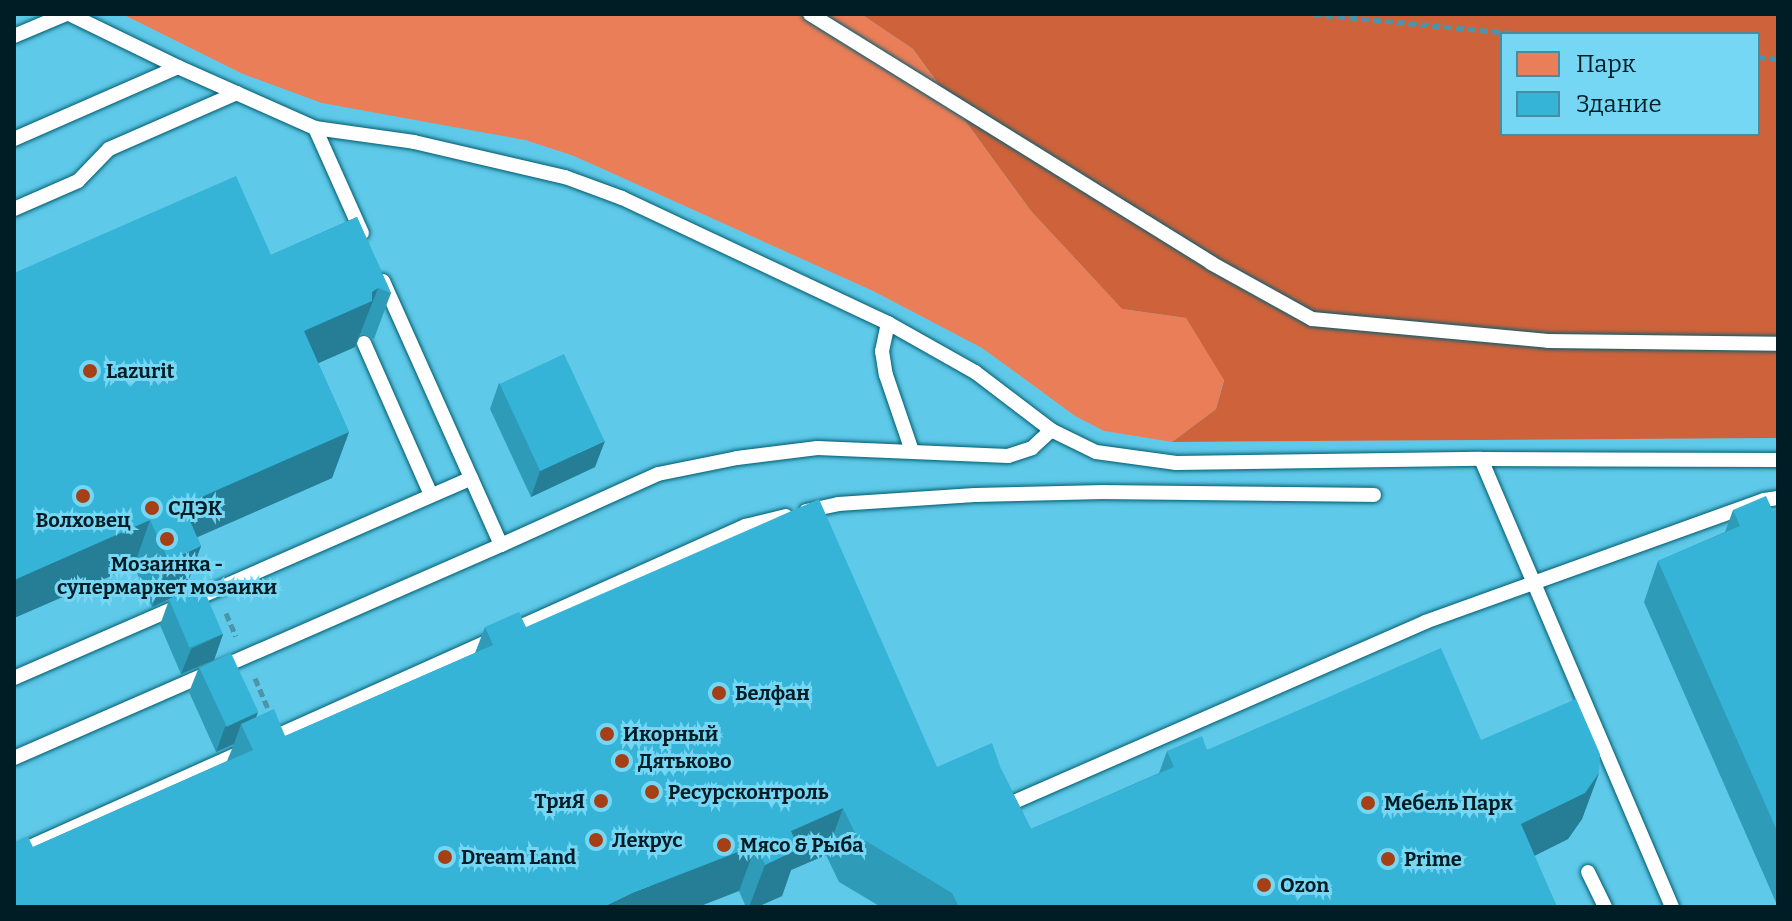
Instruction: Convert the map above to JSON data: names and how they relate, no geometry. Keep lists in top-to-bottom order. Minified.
{"places":["Lazurit","Волховец","СДЭК","Мозаинка - супермаркет мозаики","Белфан","Икорный","Дятьково","Ресурсконтроль","ТриЯ","Мебель Парк","Лекрус","Мясо & Рыба","Dream Land","Prime","Ozon"],"legend":["Парк","Здание"]}
